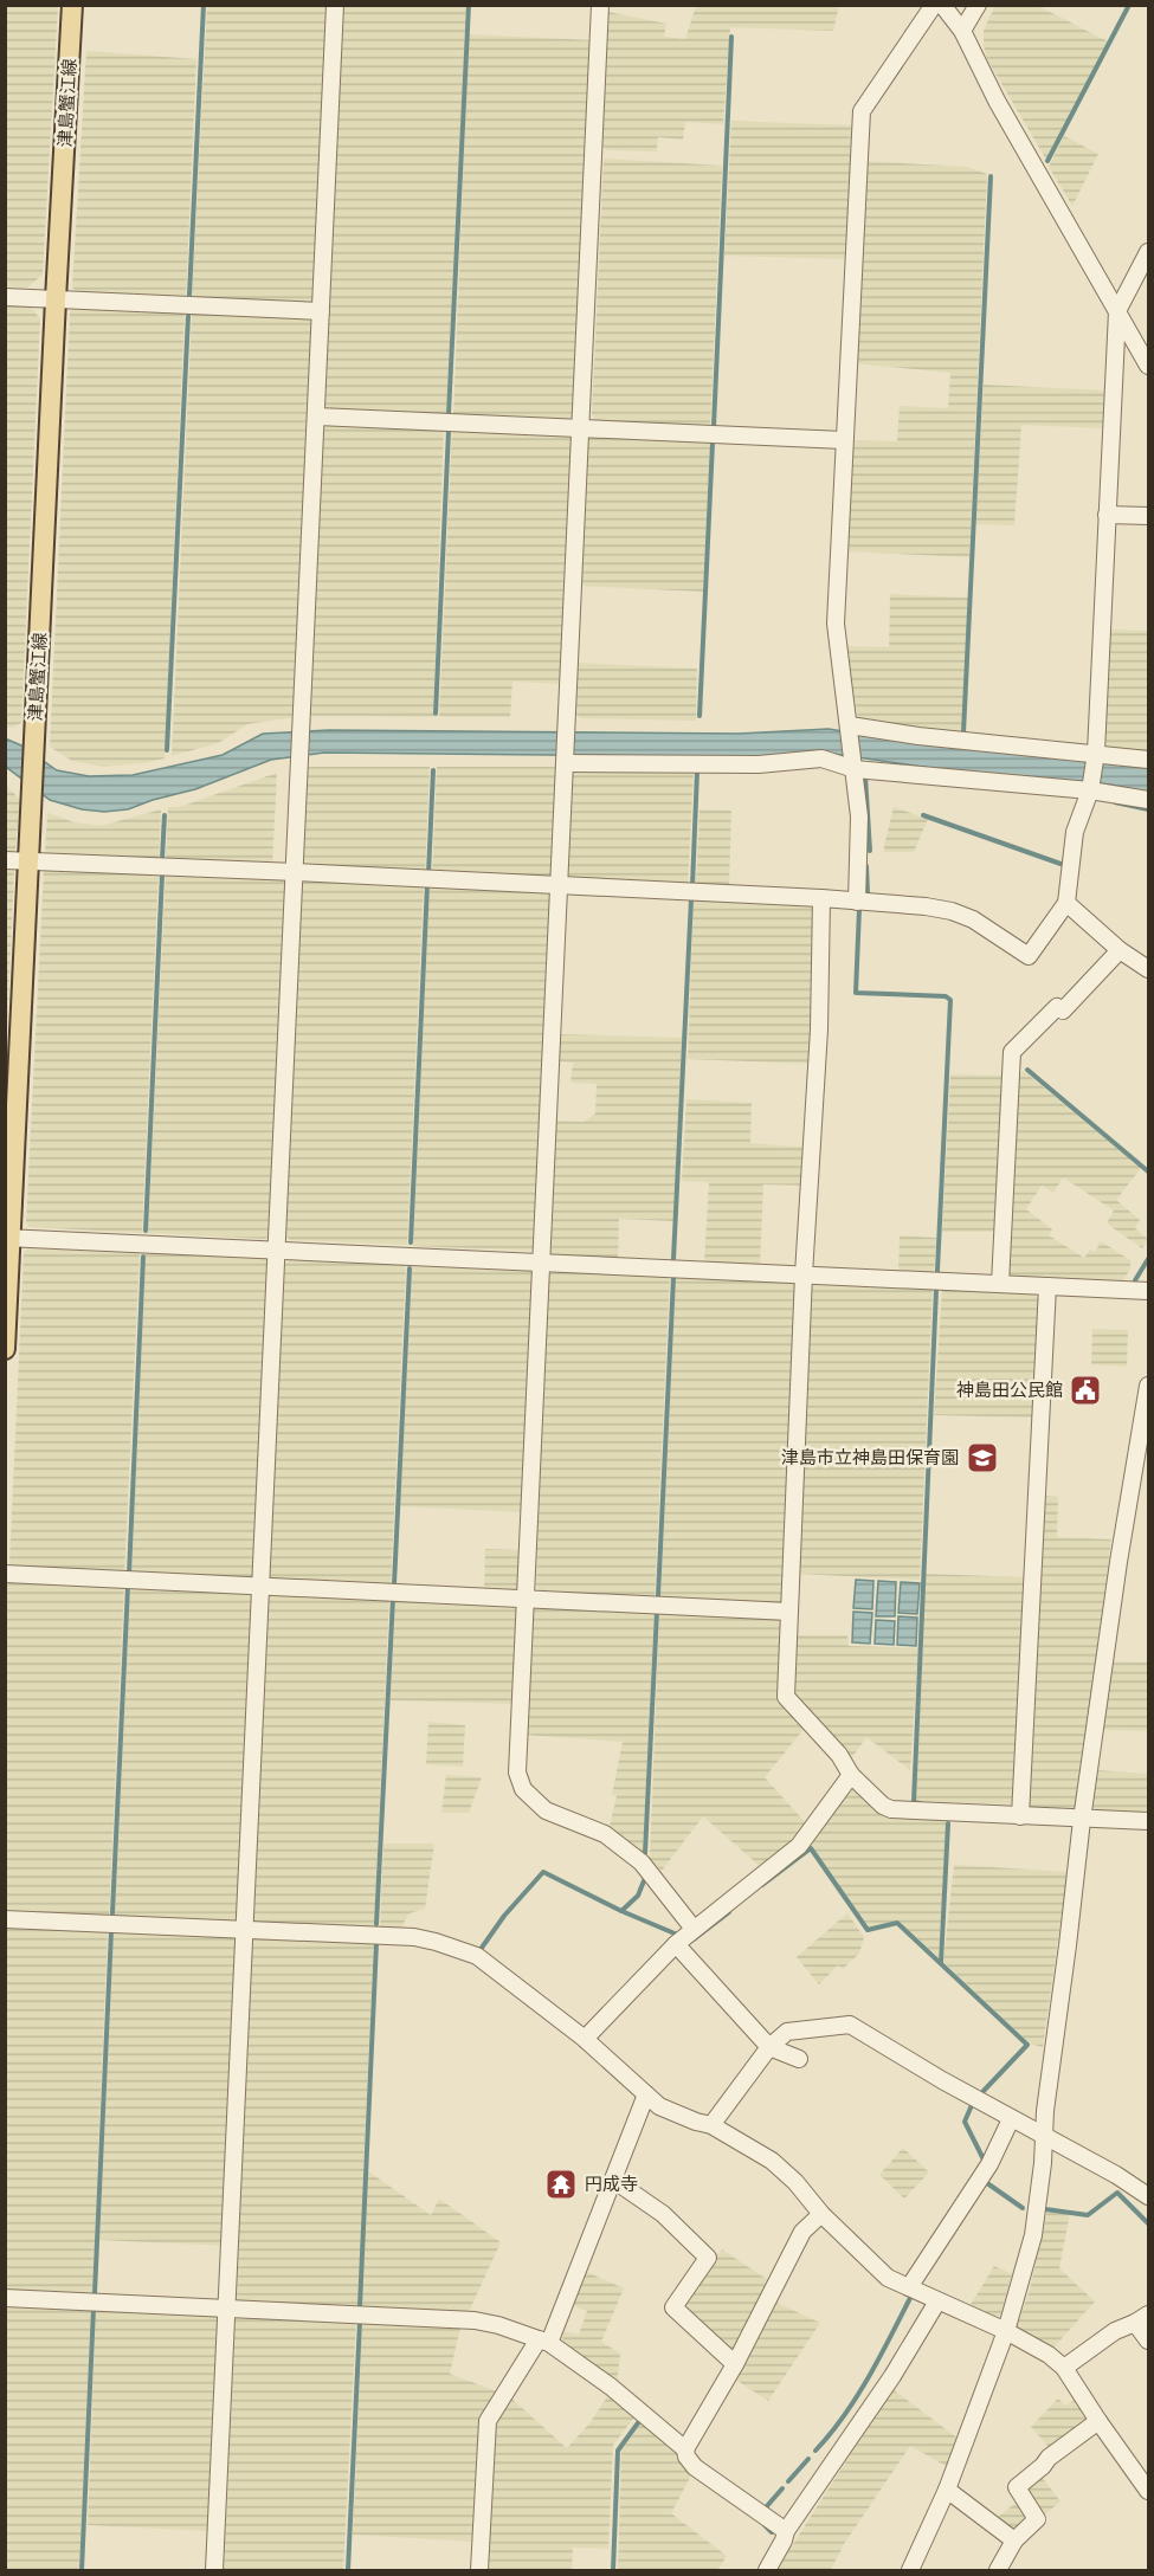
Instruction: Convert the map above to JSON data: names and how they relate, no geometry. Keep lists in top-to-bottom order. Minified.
{"streets":{"main road":["津島蟹江線"]},"places":{"public building":["神島田公民館"],"school or university":["津島市立神島田保育園"],"temple":["円成寺"]}}
